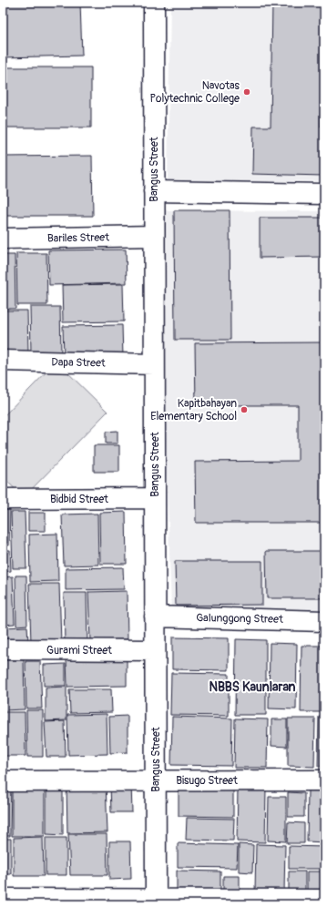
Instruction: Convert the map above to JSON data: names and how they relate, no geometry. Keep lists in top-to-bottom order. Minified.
{"streets":{"street":["Bangus Street","Bariles Street","Dapa Street","Bidbid Street","Galunggong Street","Gurami Street","Bisugo Street"]},"crossings":[["Bangus Street","Bariles Street"],["Bangus Street","Dapa Street"],["Bangus Street","Bidbid Street"],["Bangus Street","Galunggong Street"],["Bangus Street","Gurami Street"],["Bangus Street","Bisugo Street"]],"districts":["NBBS Kaunlaran"],"places":["Navotas Polytechnic College","Kapitbahayan Elementary School"]}
